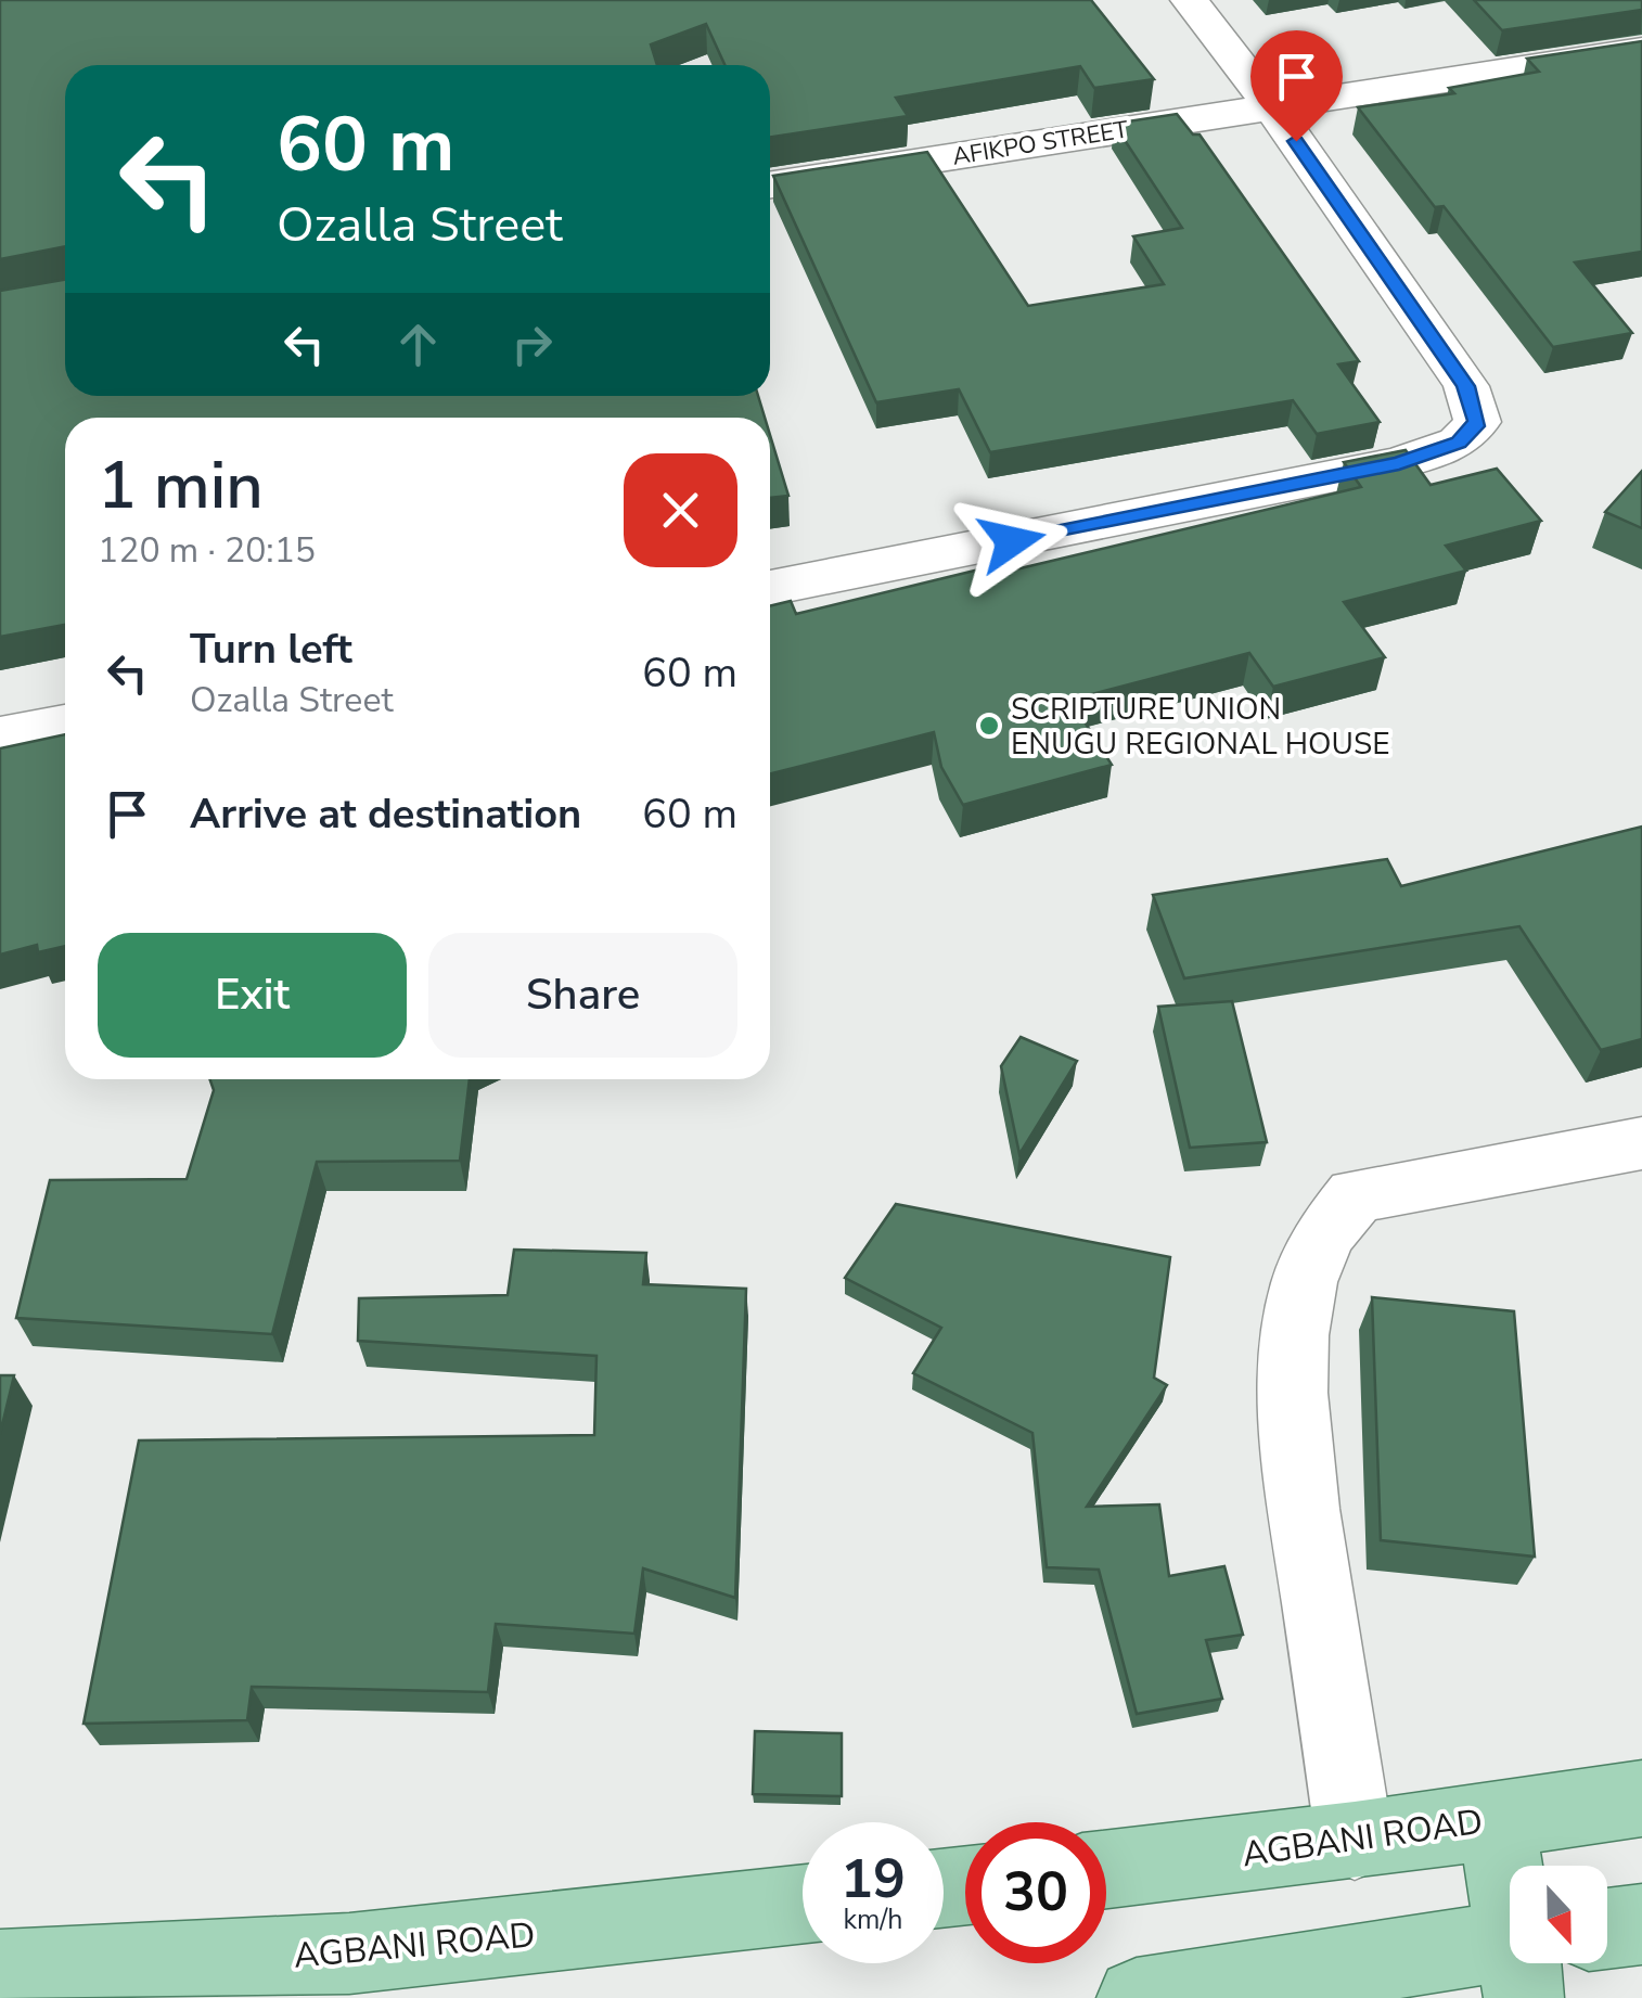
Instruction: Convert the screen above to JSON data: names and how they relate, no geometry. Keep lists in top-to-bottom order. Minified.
{"streets":{"main road":["AGBANI ROAD"],"street":["AFIKPO STREET"]},"places":["SCRIPTURE UNION ENUGU REGIONAL HOUSE"],"north":"bottom","page":{"turn":["60 m","Ozalla Street"],"heading":["1 min","120 m · 20:15"],"list":[{"name":"Turn left","note":"Ozalla Street","value":"60 m"},{"name":"Arrive at destination","value":"60 m"}],"buttons":["Exit","Share"],"speed":"19 km/h","limit":"30"}}
